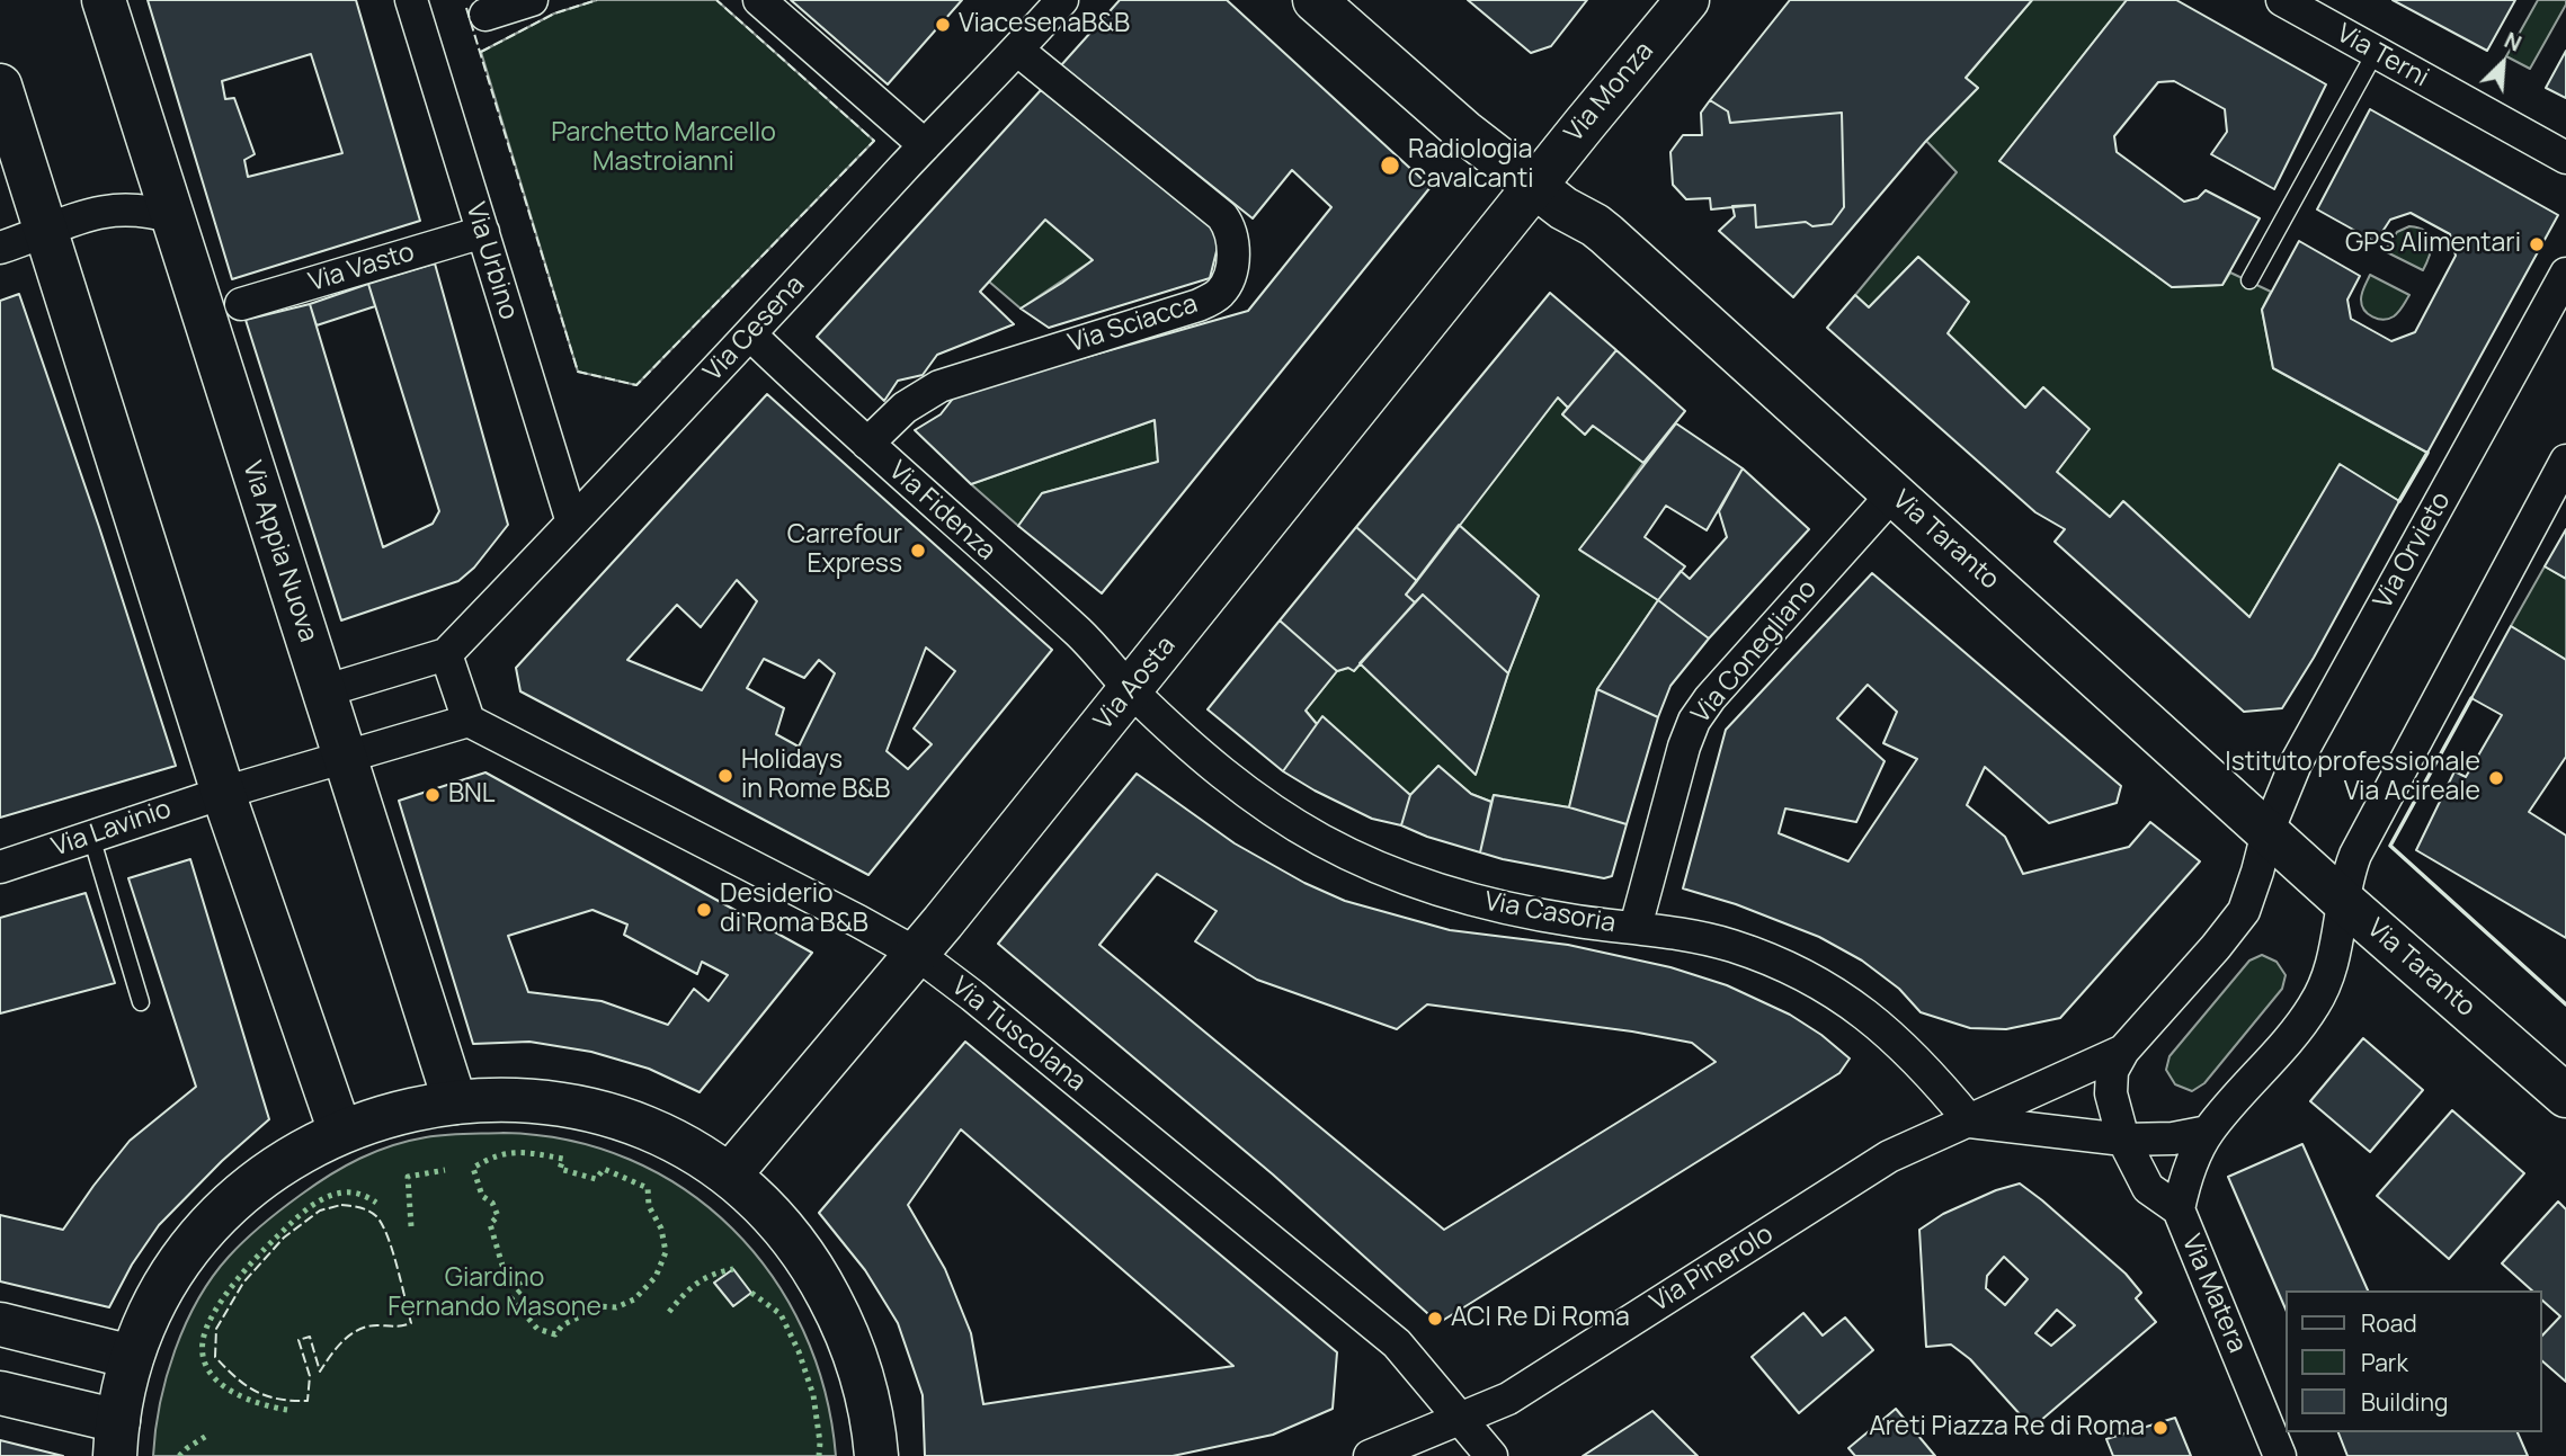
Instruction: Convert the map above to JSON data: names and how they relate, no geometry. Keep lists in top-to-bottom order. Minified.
{"streets":{"main road":["Via Monza","Via Taranto","Via Appia Nuova","Via Aosta"],"street":["Via Terni","Via Urbino","Via Vasto","Via Sciacca","Via Cesena","Via Fidenza","Via Orvieto","Via Conegliano","Via Lavinio","Via Casoria","Via Tuscolana","Via Pinerolo","Via Matera"]},"crossings":[["Via Monza","Via Taranto"],["Via Monza","Via Aosta"],["Via Urbino","Via Vasto"],["Via Urbino","Via Cesena"],["Via Sciacca","Via Cesena"],["Via Sciacca","Via Fidenza"],["Via Cesena","Via Fidenza"],["Via Fidenza","Via Aosta"],["Via Fidenza","Via Casoria"],["Via Taranto","Via Orvieto"],["Via Taranto","Via Conegliano"],["Via Taranto","Via Aosta"],["Via Taranto","Via Matera"],["Via Orvieto","Via Pinerolo"],["Via Appia Nuova","Via Lavinio"],["Via Conegliano","Via Casoria"],["Via Aosta","Via Casoria"],["Via Aosta","Via Tuscolana"],["Via Lavinio","Via Tuscolana"],["Via Casoria","Via Pinerolo"],["Via Tuscolana","Via Pinerolo"]],"parks":["Parchetto Marcello Mastroianni","Giardino Fernando Masone"],"places":["ViacesenaB&B","Radiologia Cavalcanti","GPS Alimentari","Carrefour Express","Holidays in Rome B&B","Istituto professionale Via Acireale","BNL","Desiderio di Roma B&B","ACI Re Di Roma","Areti Piazza Re di Roma"],"legend":["Road","Park","Building"],"north":"top right"}
